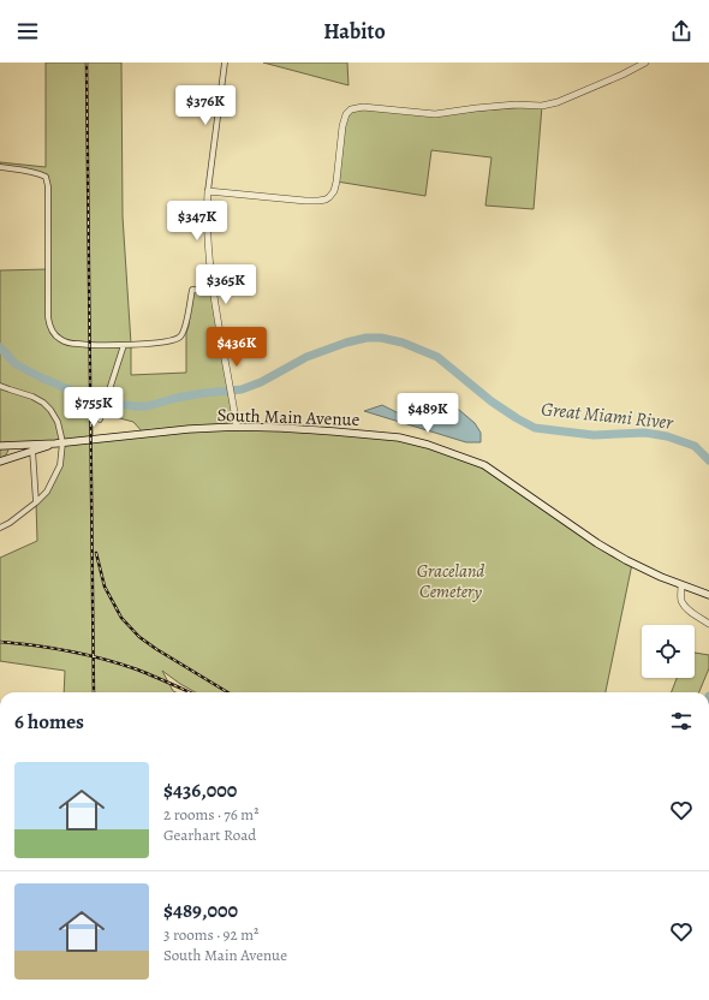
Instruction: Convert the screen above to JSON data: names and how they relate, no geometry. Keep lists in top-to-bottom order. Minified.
{"streets":{"main road":["South Main Avenue"]},"water":["Great Miami River"],"parks":["Graceland Cemetery"],"page":{"header":"Habito","price":["$376K","$347K","$365K","$436K","$755K","$489K"],"heading":"6 homes","list":[{"name":"$436,000","note":"2 rooms · 76 m² · Gearhart Road"},{"name":"$489,000","note":"3 rooms · 92 m² · South Main Avenue"}]}}
